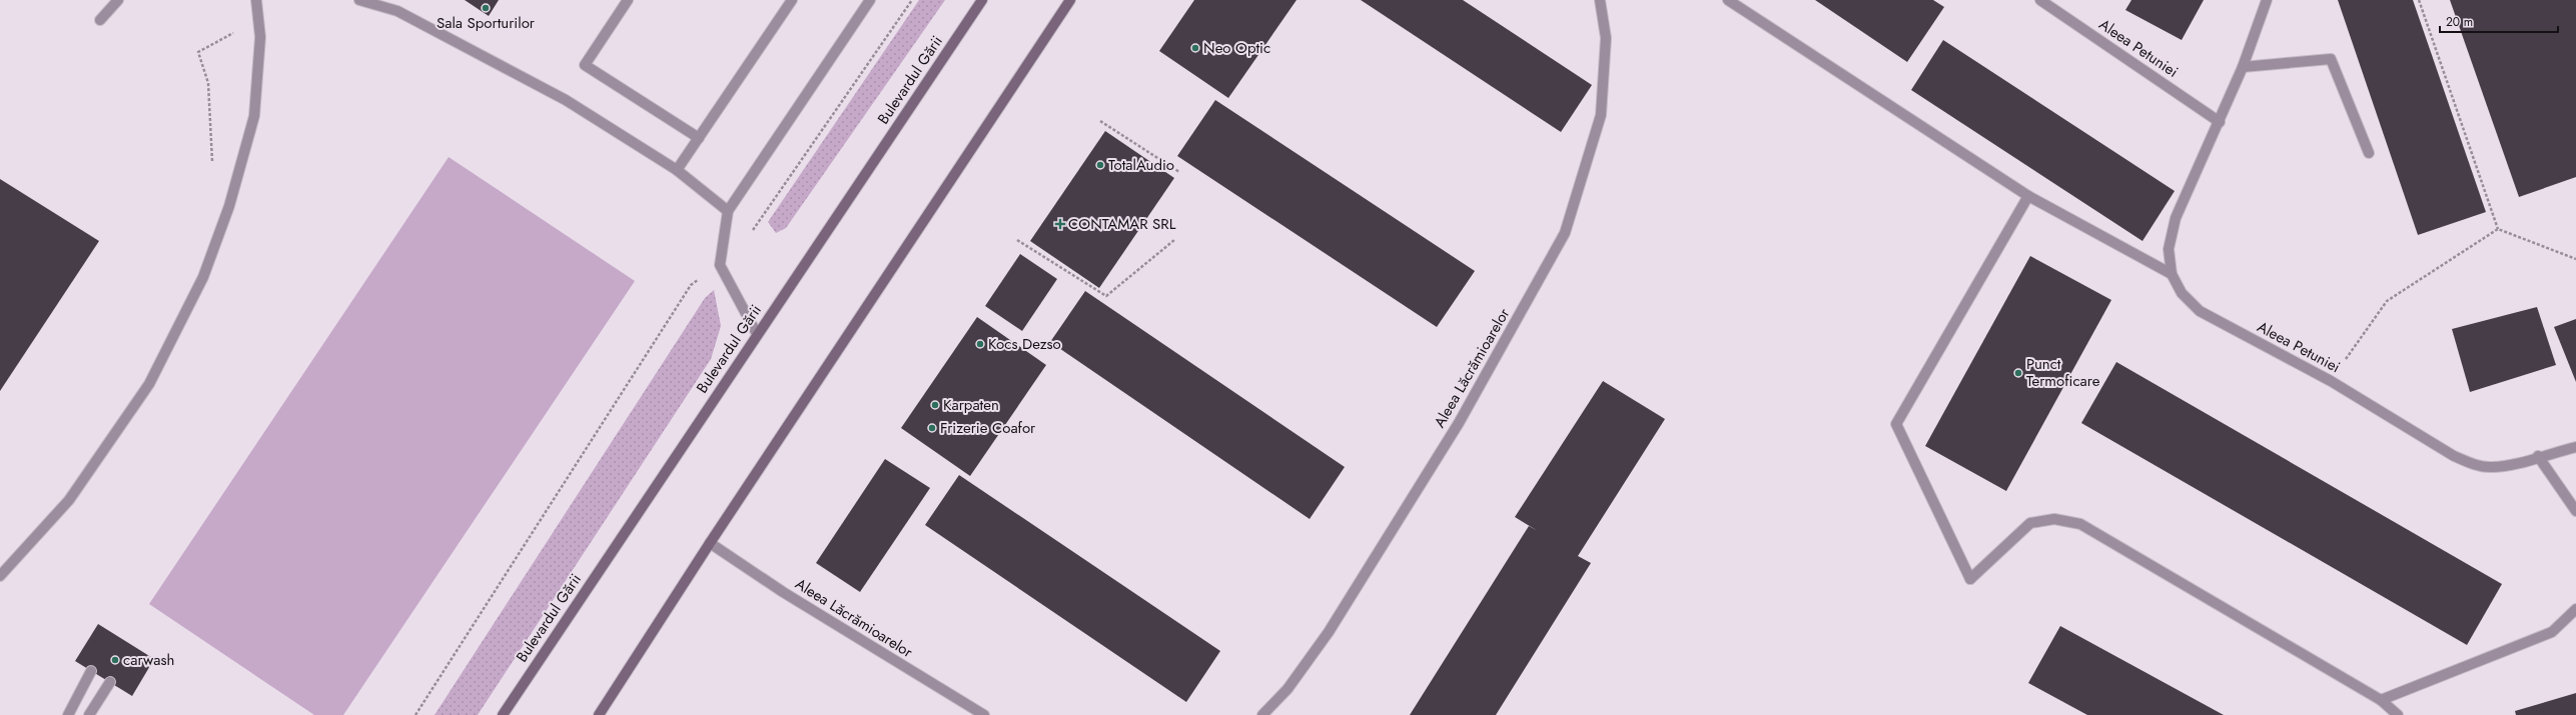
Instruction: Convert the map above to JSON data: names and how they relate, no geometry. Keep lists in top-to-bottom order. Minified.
{"streets":{"main road":["Bulevardul Gării"],"street":["Aleea Petuniei","Aleea Lăcrămioarelor"]},"places":{"other":["Sala Sporturilor","Neo Optic","TotalAudio","Kocs Dezso","Punct Termoficare","Karpaten","Frizerie Coafor","carwash"],"health":["CONTAMAR SRL"]},"scale_bar":"20 m"}
